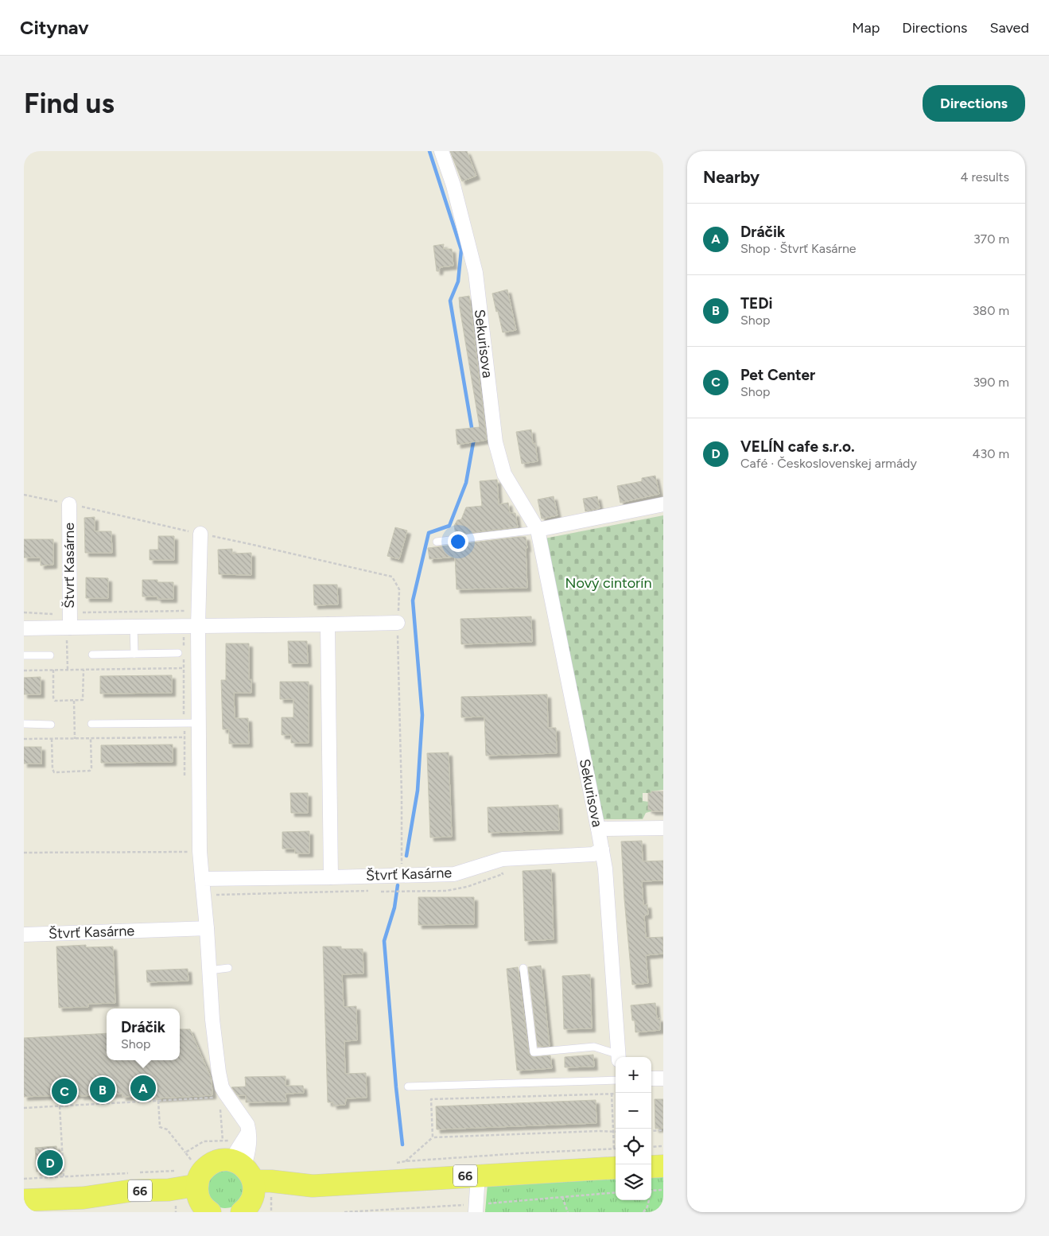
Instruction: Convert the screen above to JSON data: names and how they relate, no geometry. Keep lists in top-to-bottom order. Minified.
{"streets":{"main road":["66"],"street":["Sekurisova","Štvrť Kasárne"]},"crossings":[["Sekurisova","Štvrť Kasárne"]],"parks":["Nový cintorín"],"page":{"header":"Citynav","nav":["Map","Directions","Saved"],"buttons":"Directions","title":"Find us","heading":["Nearby","4 results"],"list":[{"mark":"A","name":"Dráčik","note":"Shop · Štvrť Kasárne","value":"370 m"},{"mark":"B","name":"TEDi","note":"Shop","value":"380 m"},{"mark":"C","name":"Pet Center","note":"Shop","value":"390 m"},{"mark":"D","name":"VELÍN cafe s.r.o.","note":"Café · Československej armády","value":"430 m"}],"popup":["Dráčik","Shop"],"map_buttons":["+","−"],"pins":["A","B","C","D"]}}
